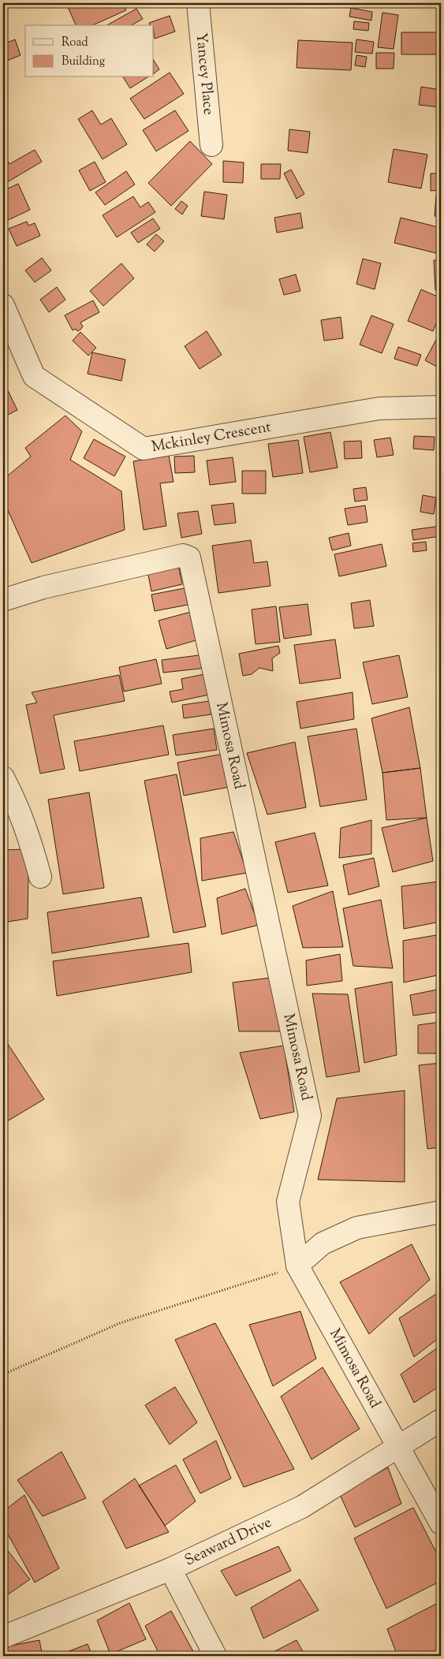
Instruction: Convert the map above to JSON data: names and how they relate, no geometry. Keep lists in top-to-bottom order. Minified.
{"streets":{"street":["Yancey Place","Mckinley Crescent","Mimosa Road","Seaward Drive"]},"crossings":[["Mimosa Road","Seaward Drive"]],"legend":["Road","Building"]}
